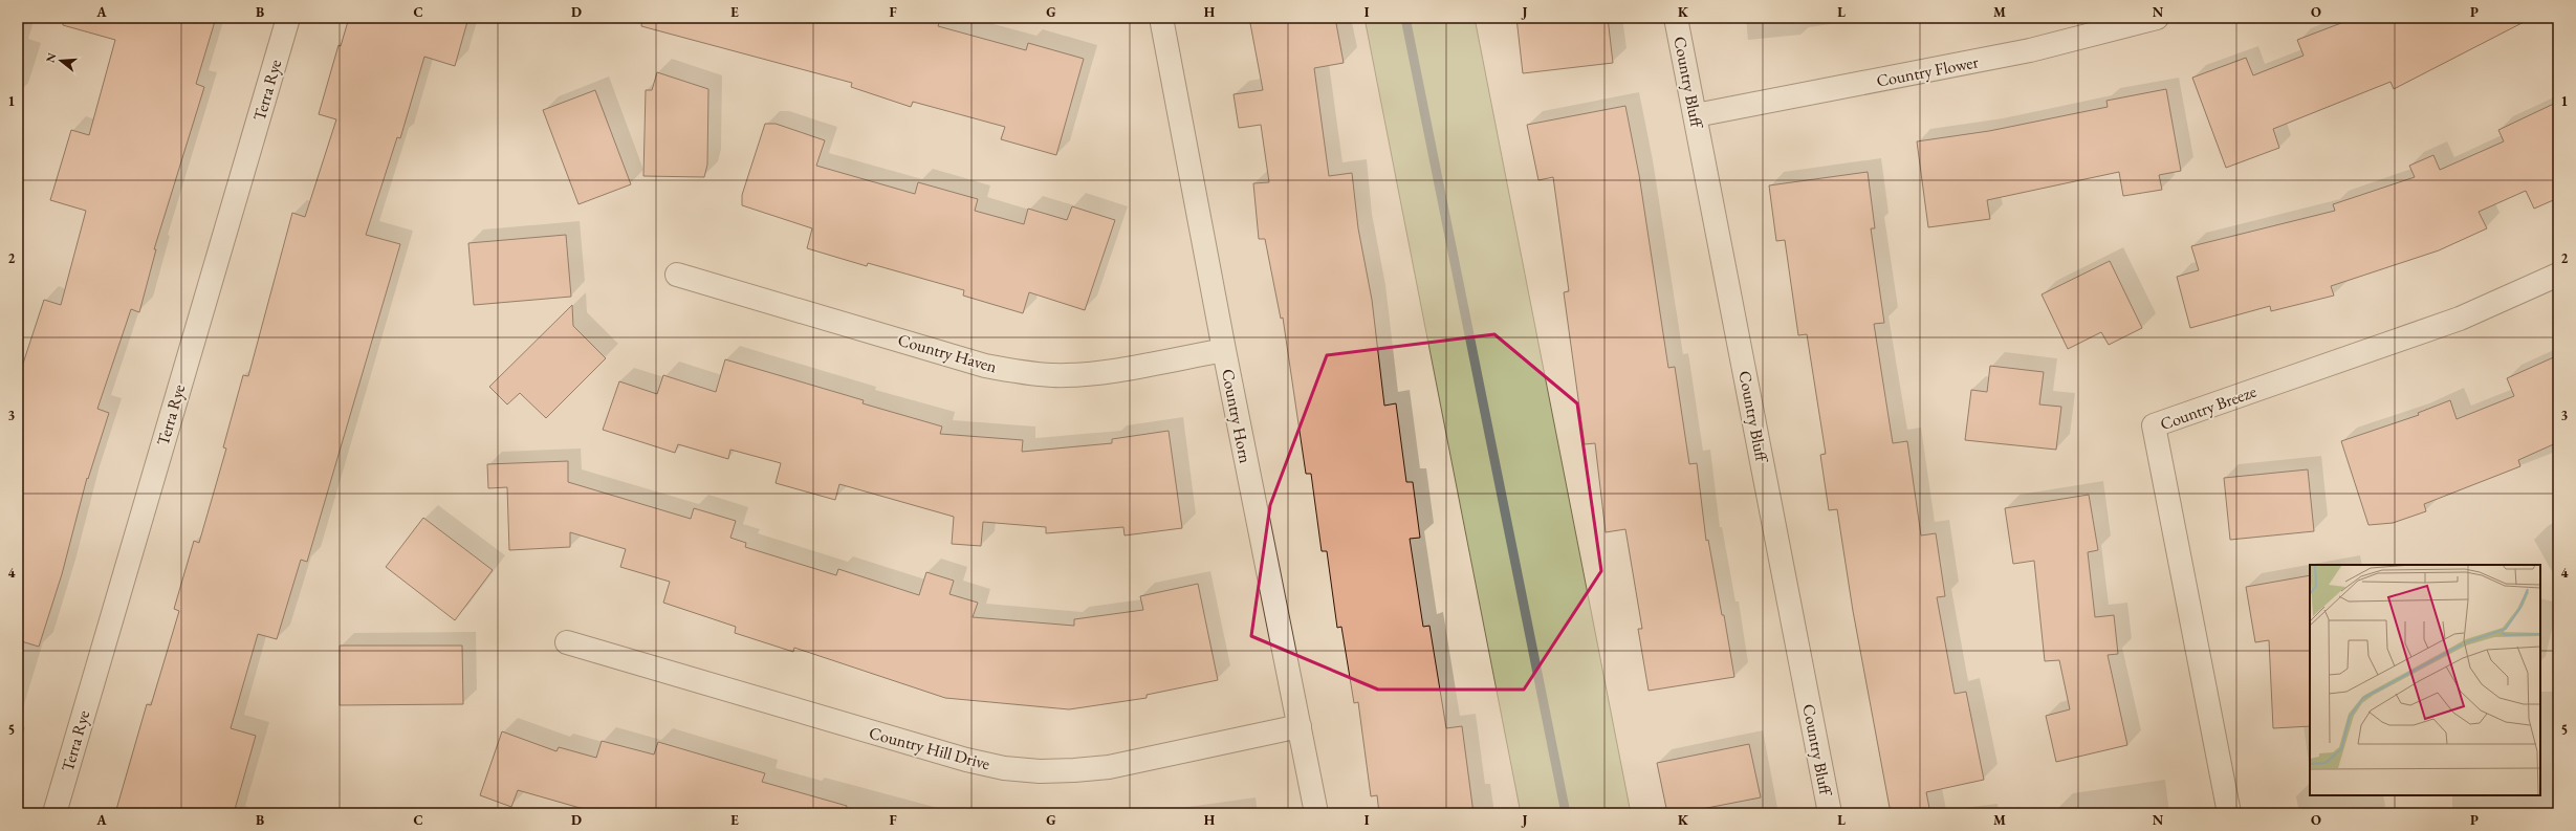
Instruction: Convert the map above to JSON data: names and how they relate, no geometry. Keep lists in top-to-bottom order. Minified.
{"streets":{"street":["Country Flower","Country Bluff","Terra Rye","Country Haven","Country Breeze","Country Horn","Country Hill Drive"]},"crossings":[["Country Flower","Country Bluff"],["Country Haven","Country Horn"],["Country Horn","Country Hill Drive"]],"north":"left","grid":{"columns":["A","B","C","D","E","F","G","H","I","J","K","L","M","N","O","P"],"rows":["1","2","3","4","5"]}}
